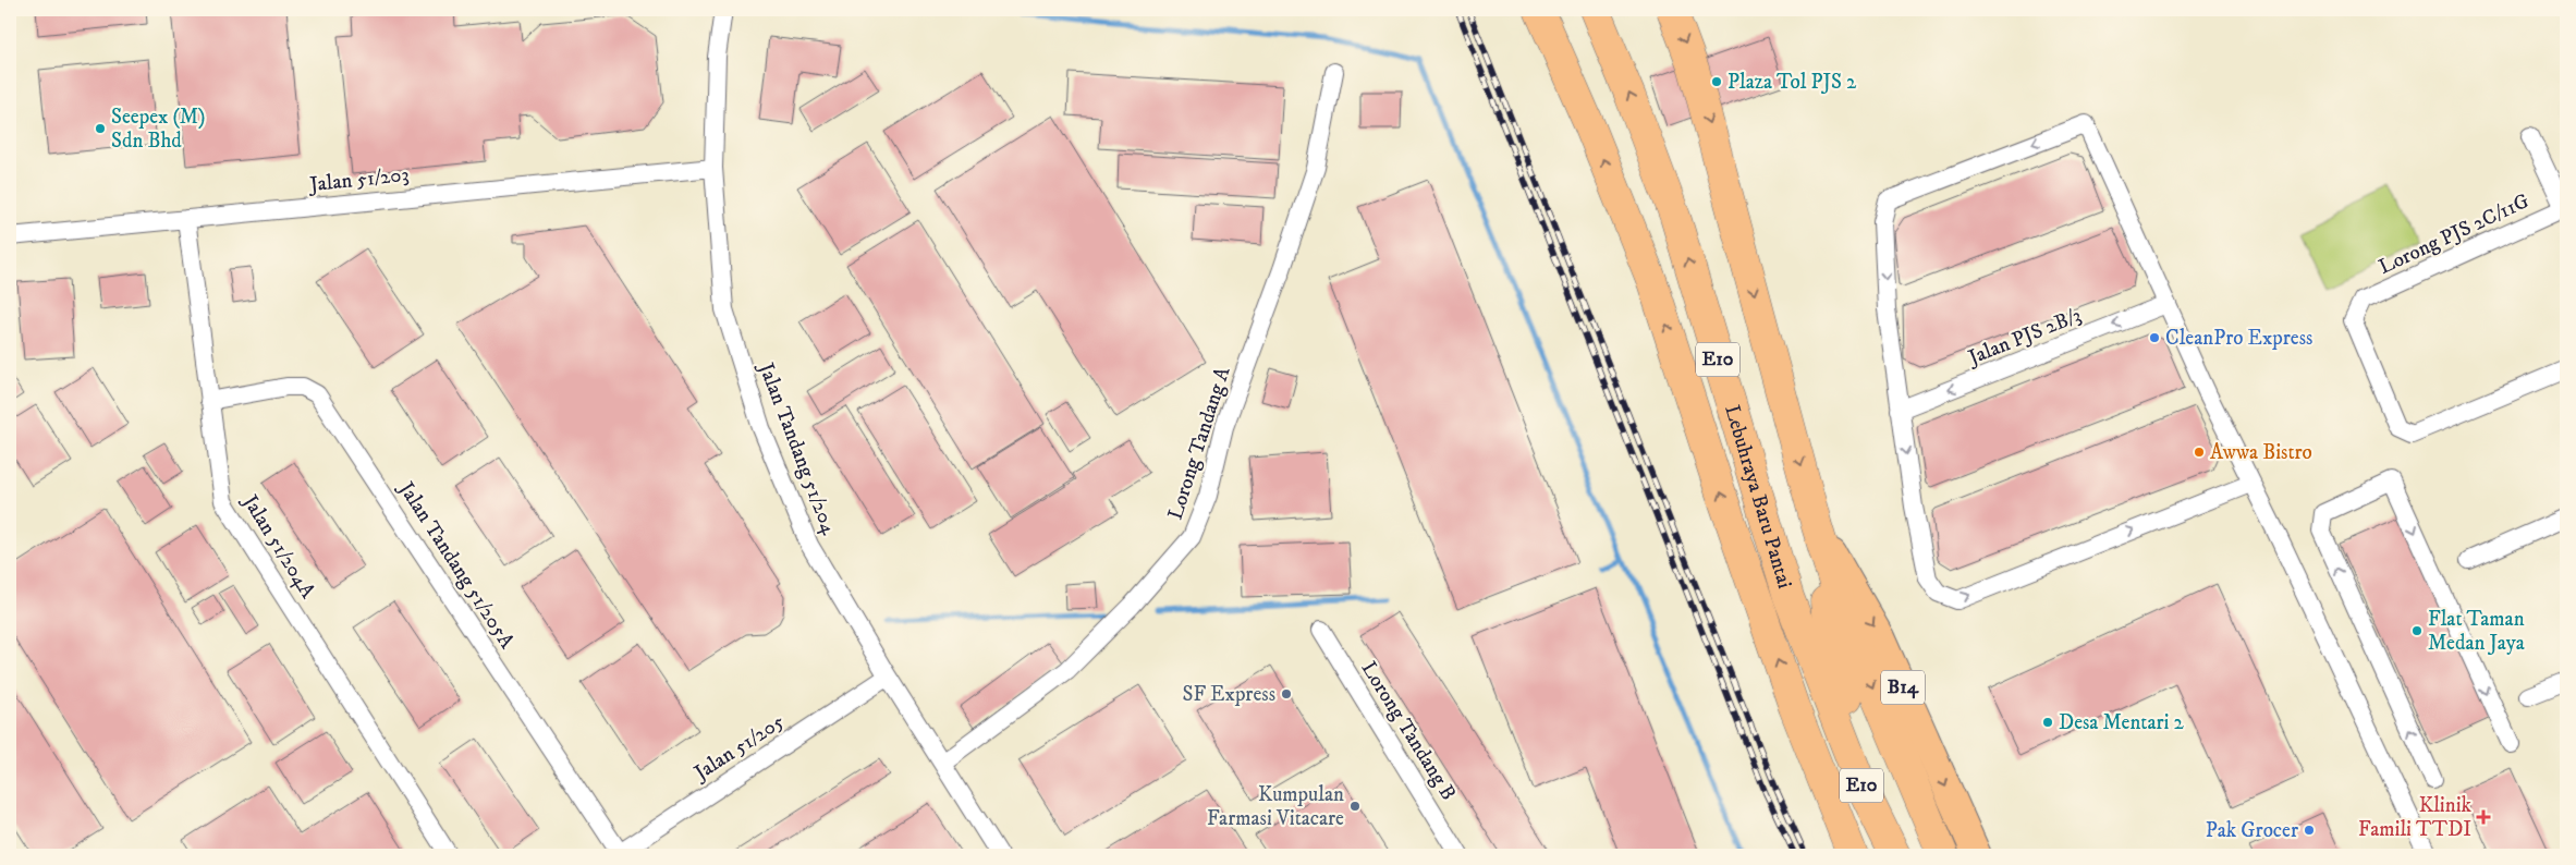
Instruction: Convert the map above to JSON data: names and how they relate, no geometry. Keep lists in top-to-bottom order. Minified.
{"streets":{"highway":["E10","Lebuhraya Baru Pantai"],"main road":["B14"],"street":["Jalan 51/203","Lorong PJS 2C/11G","Jalan PJS 2B/3","Lorong Tandang A","Jalan Tandang 51/204","Jalan 51/204A","Jalan Tandang 51/205A","Lorong Tandang B","Jalan 51/205"]},"crossings":[["Jalan 51/203","Jalan Tandang 51/204"],["Jalan 51/203","Jalan 51/204A"],["E10","B14"],["Lorong Tandang A","Jalan Tandang 51/204"],["Jalan Tandang 51/204","Jalan 51/205"],["Jalan 51/204A","Jalan Tandang 51/205A"],["Jalan Tandang 51/205A","Jalan 51/205"]],"one_way":["Jalan PJS 2B/3"],"places":{"other":["Plaza Tol PJS 2","Seepex (M) Sdn Bhd","CleanPro Express","Awwa Bistro","Flat Taman Medan Jaya","SF Express","Desa Mentari 2","Kumpulan Farmasi Vitacare","Pak Grocer"],"health":["Klinik Famili TTDI"]}}
